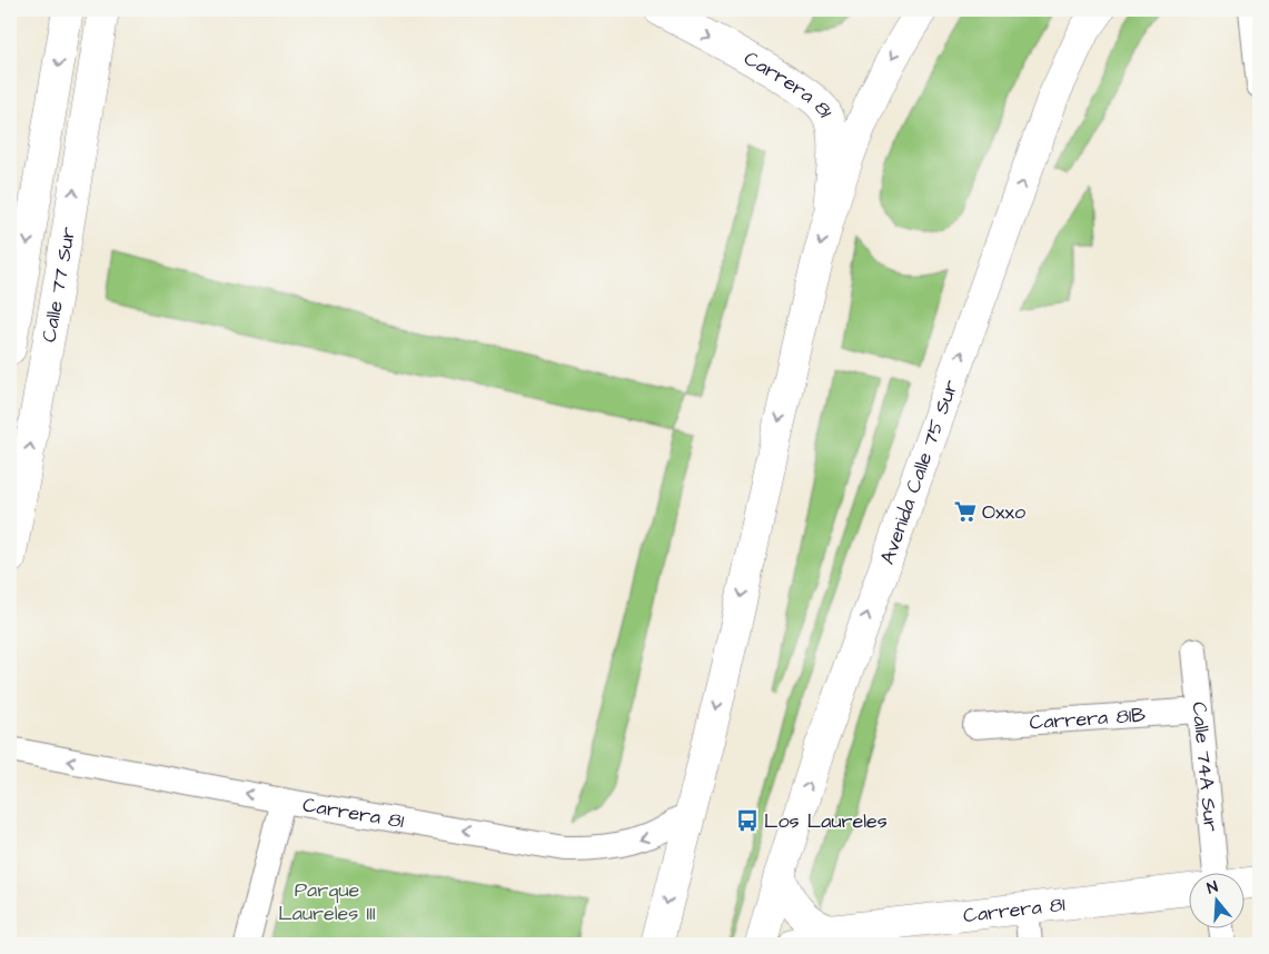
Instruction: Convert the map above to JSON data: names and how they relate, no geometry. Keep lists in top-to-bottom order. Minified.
{"streets":{"main road":["Carrera 81","Calle 77 Sur","Avenida Calle 75 Sur"],"street":["Carrera 81B","Calle 74A Sur"]},"crossings":[["Carrera 81B","Calle 74A Sur"]],"parks":["Parque Laureles III"],"places":{"supermarket":["Oxxo"],"bus stop":["Los Laureles"]},"north":"top"}
